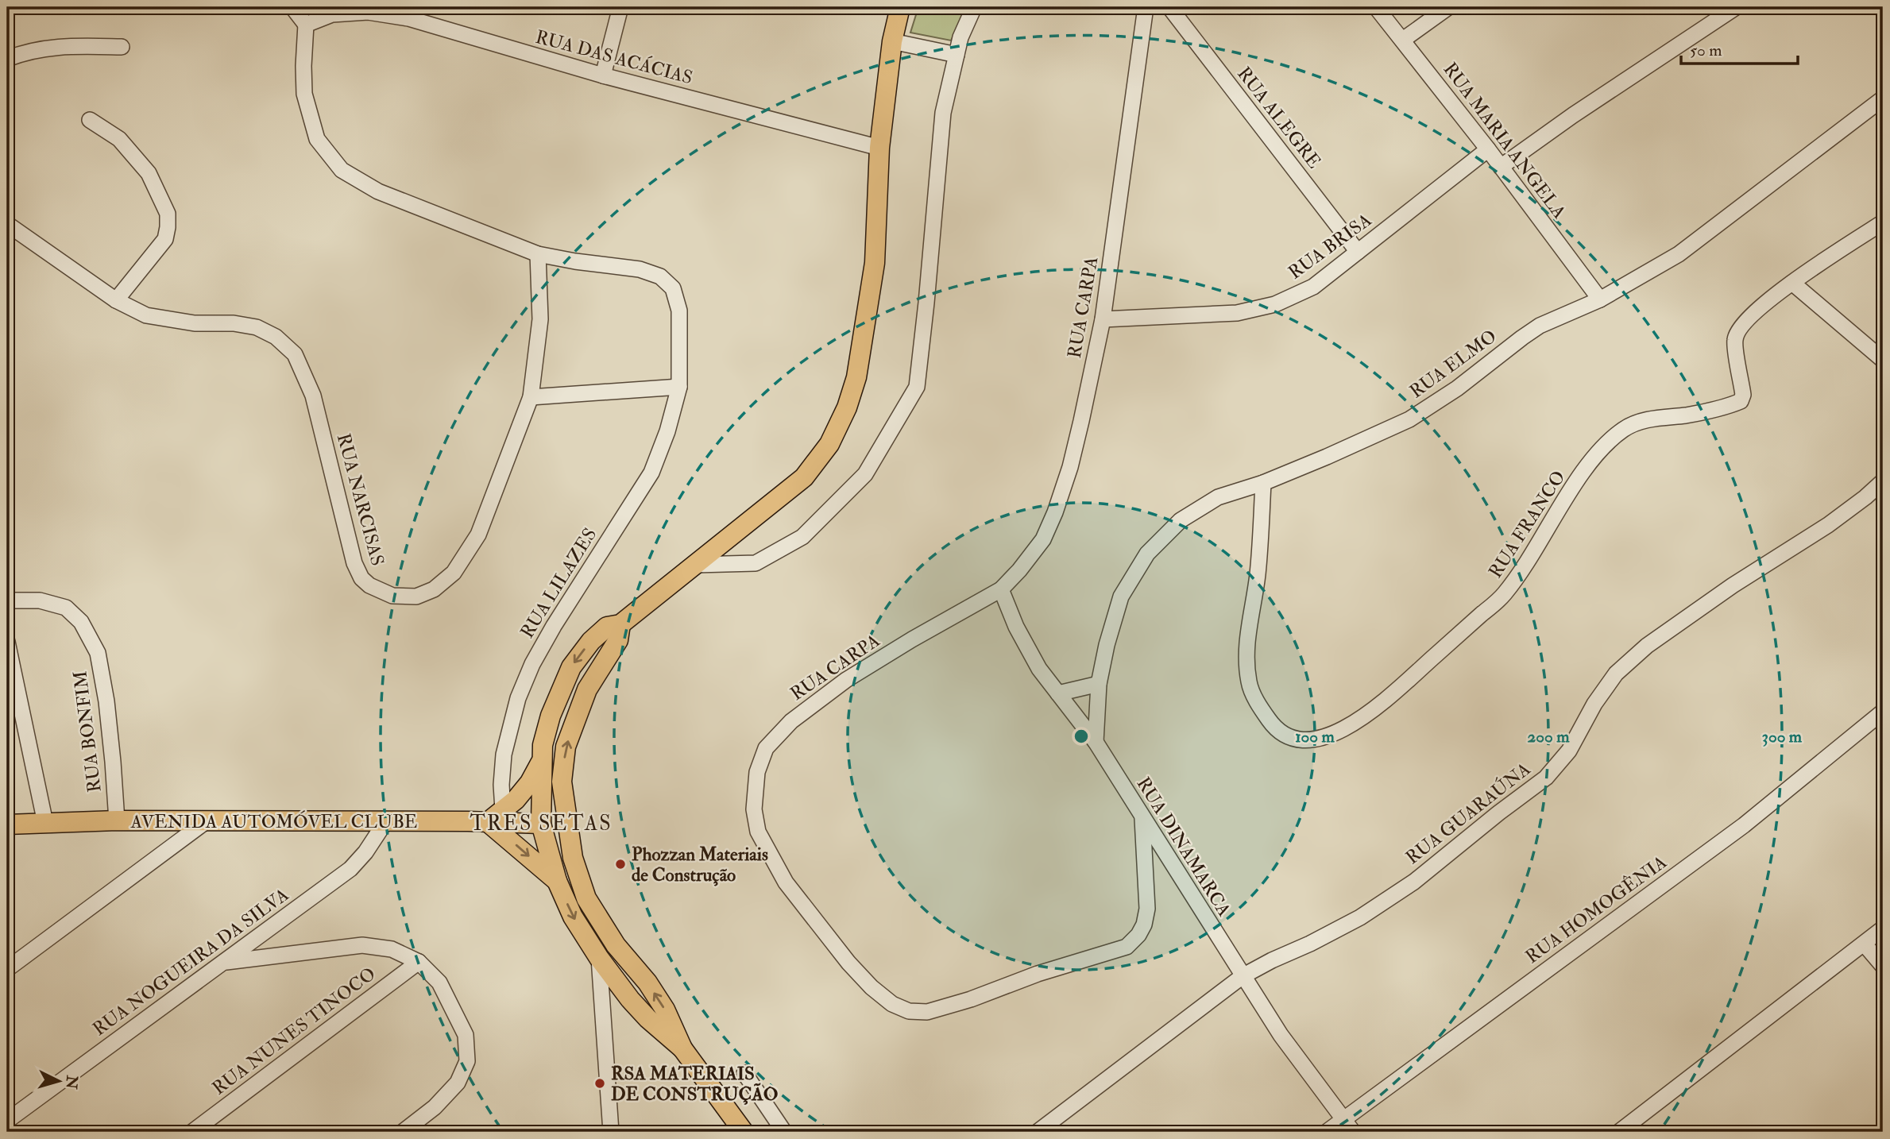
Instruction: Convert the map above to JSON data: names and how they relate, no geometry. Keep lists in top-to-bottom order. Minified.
{"streets":{"main road":["AVENIDA AUTOMÓVEL CLUBE"],"street":["RUA DAS ACÁCIAS","RUA ALEGRE","RUA MARIA ANGELA","RUA BRISA","RUA CARPA","RUA ELMO","RUA NARCISAS","RUA FRANCO","RUA LILAZES","RUA BONFIM","RUA GUARAÚNA","RUA DINAMARCA","RUA HOMOGÊNIA","RUA NOGUEIRA DA SILVA","RUA NUNES TINOCO"]},"crossings":[["RUA DAS ACÁCIAS","RUA LILAZES"],["RUA ALEGRE","RUA BRISA"],["RUA MARIA ANGELA","RUA BRISA"],["RUA MARIA ANGELA","RUA ELMO"],["RUA BRISA","RUA CARPA"],["RUA CARPA","RUA DINAMARCA"],["RUA ELMO","RUA FRANCO"],["RUA ELMO","RUA DINAMARCA"],["RUA NARCISAS","RUA LILAZES"],["RUA BONFIM","AVENIDA AUTOMÓVEL CLUBE"],["RUA GUARAÚNA","RUA DINAMARCA"],["AVENIDA AUTOMÓVEL CLUBE","RUA NOGUEIRA DA SILVA"],["RUA DINAMARCA","RUA HOMOGÊNIA"]],"districts":["TRES SETAS"],"places":["Phozzan Materiais de Construção","RSA MATERIAIS DE CONSTRUÇÃO"],"scale_bar":"50 m","north":"right","rings":["100 m","200 m","300 m"]}
